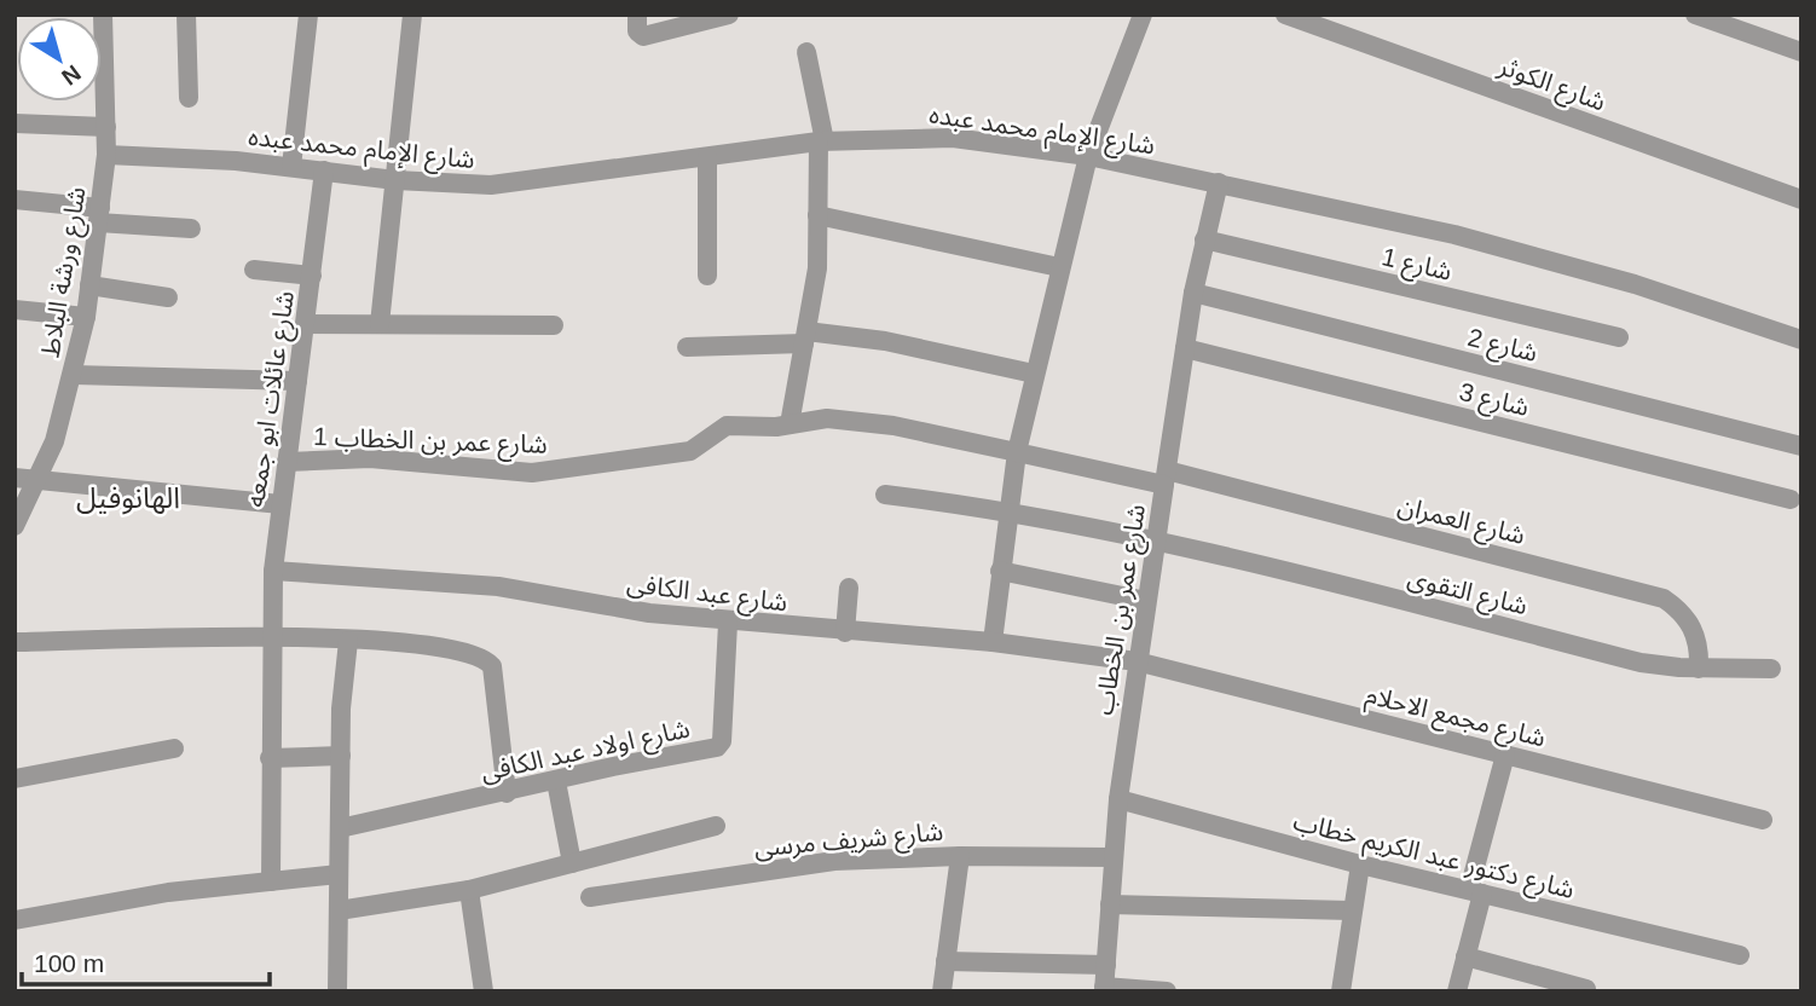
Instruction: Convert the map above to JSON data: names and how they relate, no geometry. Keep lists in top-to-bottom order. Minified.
{"streets":{"street":["شارع الكوثر","شارع الإمام محمد عبده","شارع 1","شارع ورشة البلاط","شارع 2","شارع عائلات ابو جمعه","شارع 3","شارع عمر بن الخطاب 1","شارع العمران","شارع التقوى","شارع عبد الكافى","شارع عمر بن الخطاب","شارع مجمع الاحلام","شارع اولاد عبد الكافى","شارع شريف مرسى","شارع دكتور عبد الكريم خطاب"]},"crossings":[["شارع الإمام محمد عبده","شارع ورشة البلاط"],["شارع الإمام محمد عبده","شارع عائلات ابو جمعه"],["شارع عائلات ابو جمعه","شارع عمر بن الخطاب 1"],["شارع عائلات ابو جمعه","شارع عبد الكافى"],["شارع عمر بن الخطاب 1","شارع عمر بن الخطاب"],["شارع العمران","شارع التقوى"],["شارع العمران","شارع عمر بن الخطاب"],["شارع التقوى","شارع عمر بن الخطاب"],["شارع عبد الكافى","شارع عمر بن الخطاب"],["شارع عبد الكافى","شارع مجمع الاحلام"],["شارع عبد الكافى","شارع اولاد عبد الكافى"],["شارع عمر بن الخطاب","شارع مجمع الاحلام"],["شارع عمر بن الخطاب","شارع شريف مرسى"],["شارع عمر بن الخطاب","شارع دكتور عبد الكريم خطاب"]],"districts":["الهانوفيل"],"scale_bar":"100 m","north":"bottom right"}
